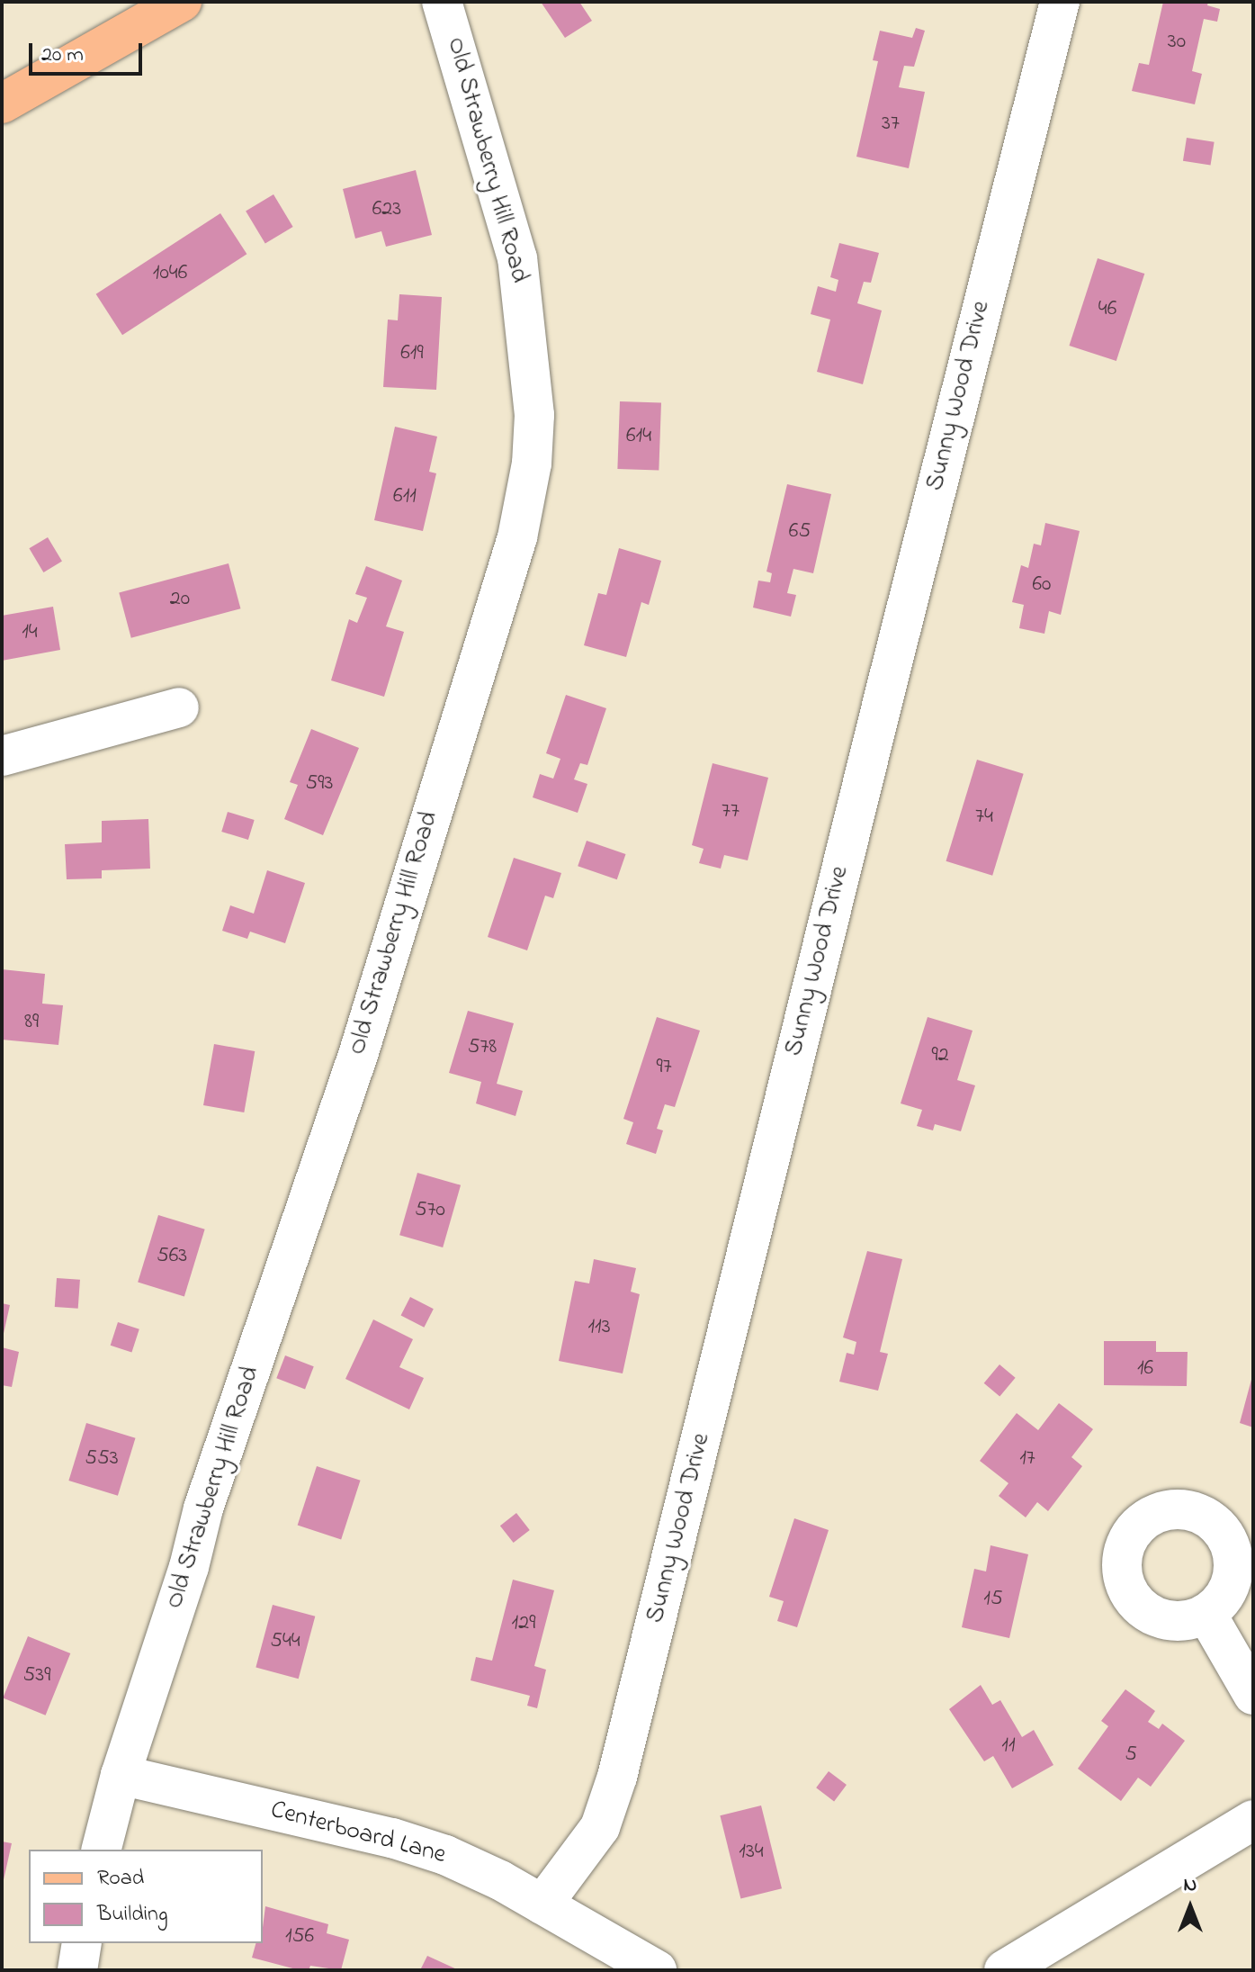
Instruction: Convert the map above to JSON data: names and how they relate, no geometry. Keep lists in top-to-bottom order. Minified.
{"streets":{"street":["Old Strawberry Hill Road","Sunny Wood Drive","Centerboard Lane"]},"crossings":[["Old Strawberry Hill Road","Centerboard Lane"],["Sunny Wood Drive","Centerboard Lane"]],"house_numbers":["30","37","623","1046","46","619","614","611","65","60","20","14","593","77","74","89","578","92","97","570","563","113","16","553","17","15","129","544","539","11","5","134","156"],"legend":["Road","Building"],"scale_bar":"20 m","north":"top"}
